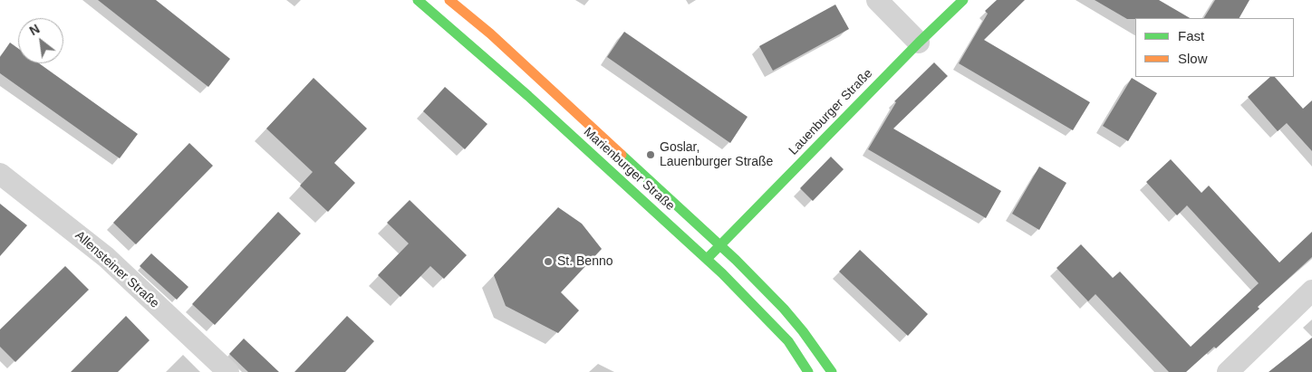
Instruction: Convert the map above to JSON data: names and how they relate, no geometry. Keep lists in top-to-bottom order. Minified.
{"streets":{"street":["Lauenburger Straße","Marienburger Straße","Allensteiner Straße"]},"crossings":[["Lauenburger Straße","Marienburger Straße"]],"places":["Goslar, Lauenburger Straße","St. Benno"],"legend":["Fast","Slow"],"north":"top left"}
